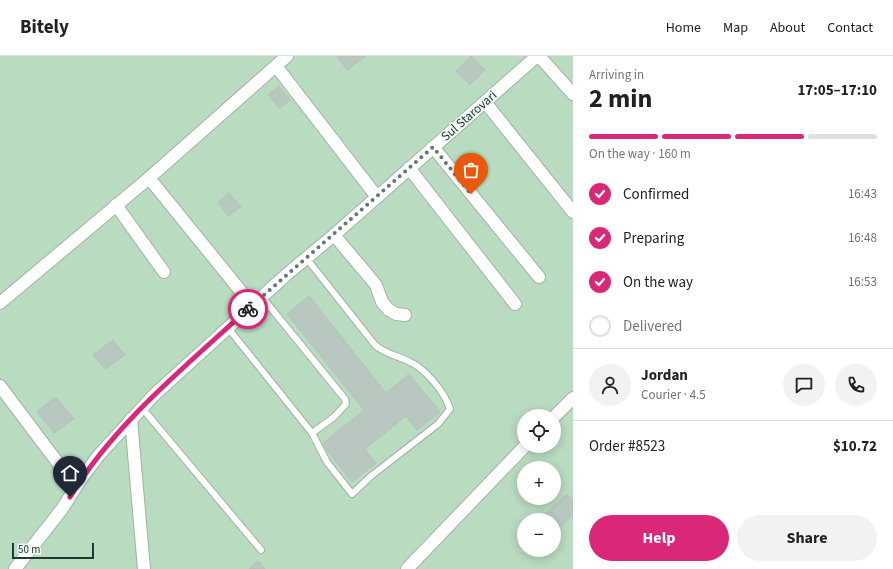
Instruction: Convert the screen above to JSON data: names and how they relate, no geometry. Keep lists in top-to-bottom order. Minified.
{"streets":{"street":["Sul Starovari"]},"scale_bar":"50 m","page":{"header":"Bitely","nav":["Home","Map","About","Contact"],"heading":["2 min","Arriving in","17:05–17:10"],"panel":["Jordan","Courier · 4.5","Order #8523","$10.72"],"bar":"On the way · 160 m","list":[["Confirmed","16:43"],["Preparing","16:48"],["On the way","16:53"],"Delivered"],"map_buttons":["+","−"],"buttons":["Help","Share"],"scale":"50 m"}}
